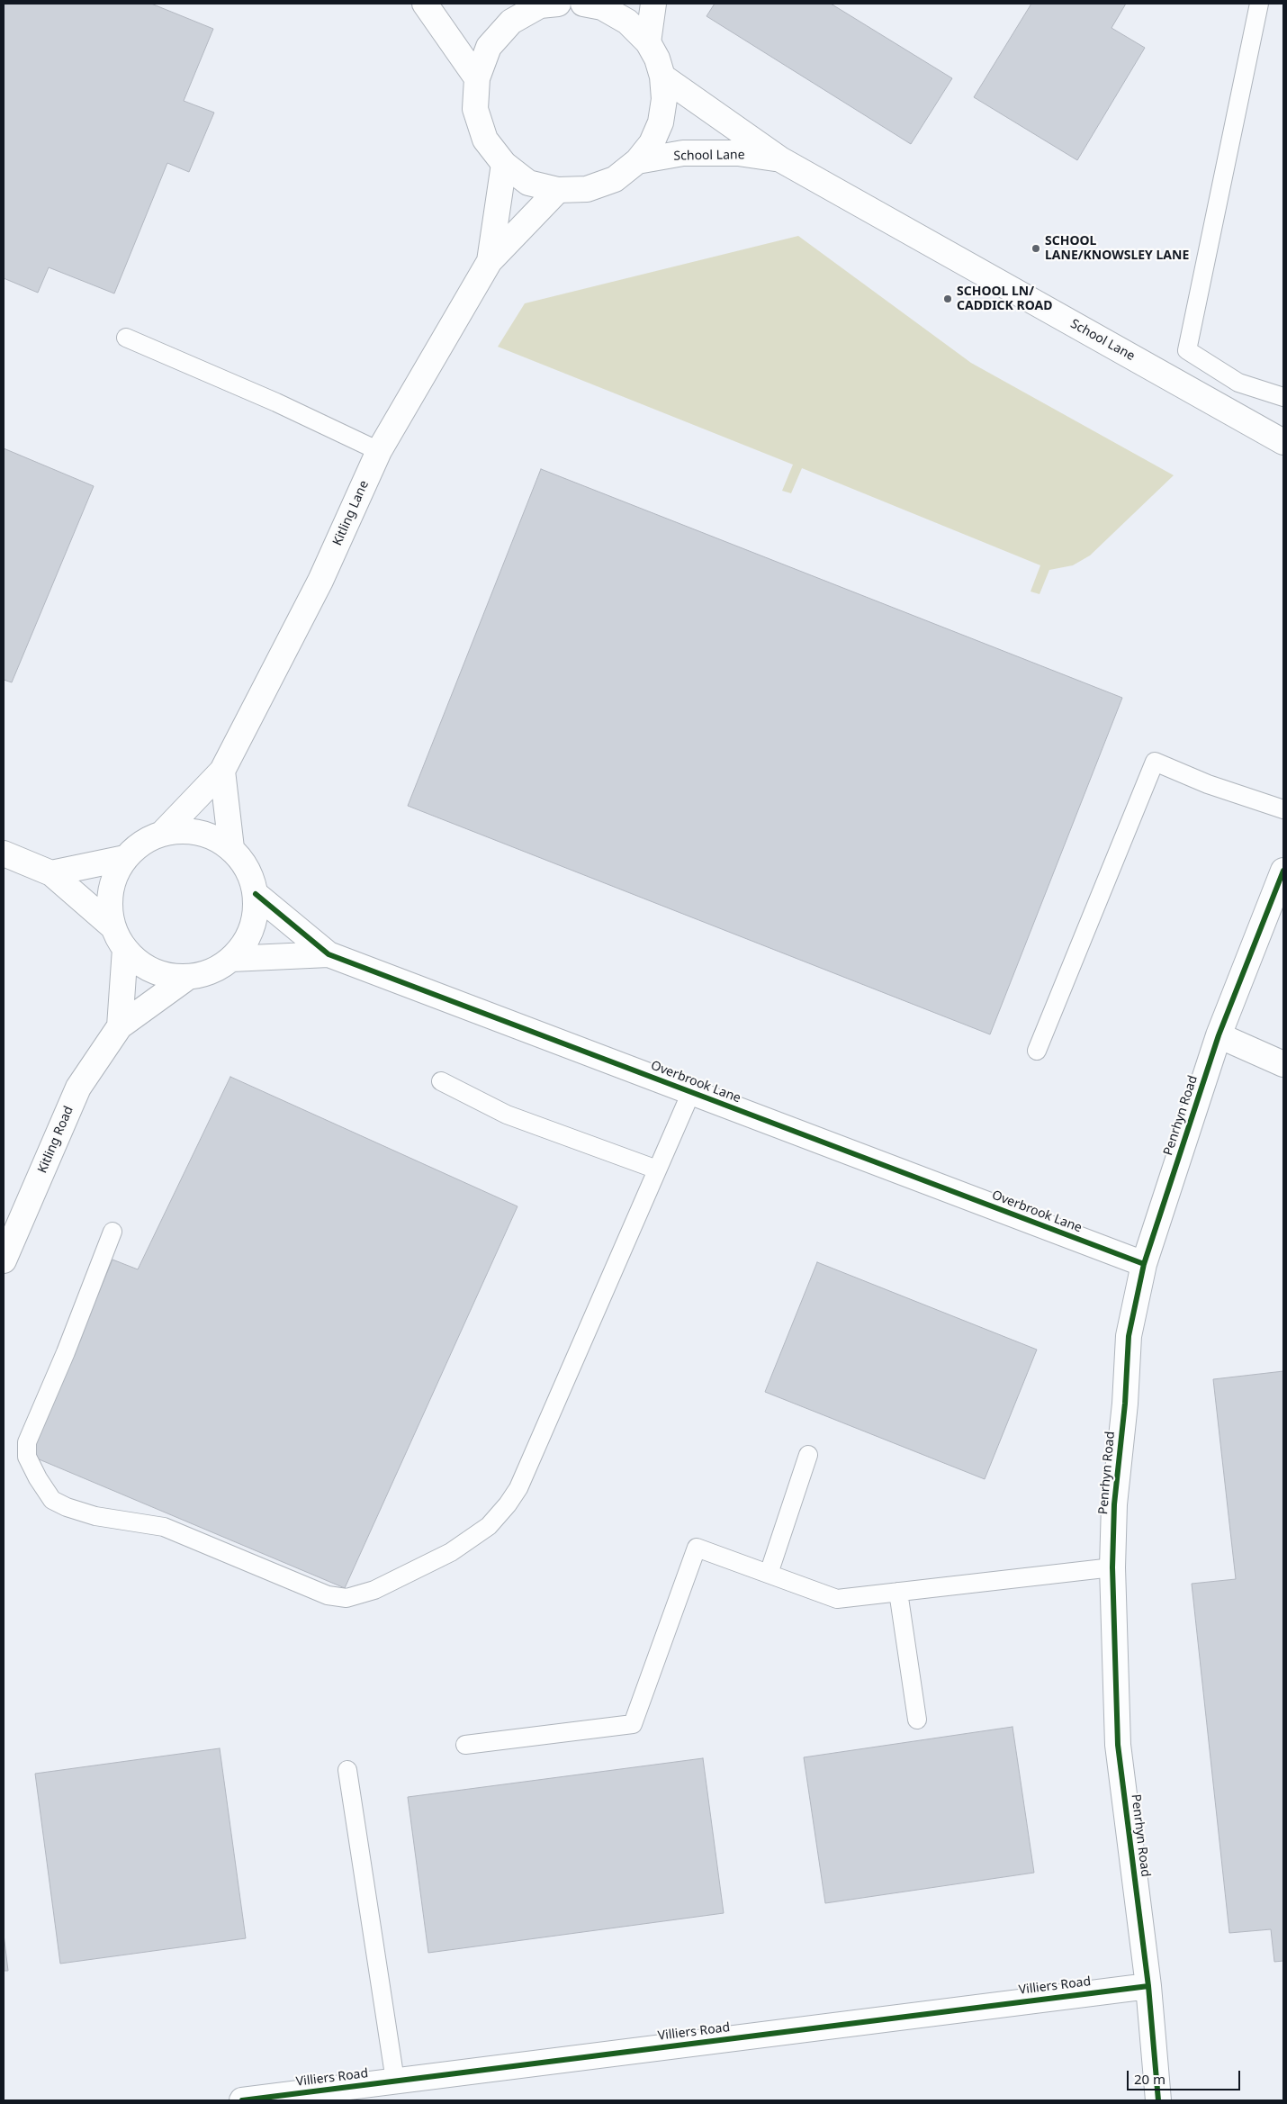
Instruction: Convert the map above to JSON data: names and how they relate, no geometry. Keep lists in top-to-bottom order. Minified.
{"streets":{"street":["School Lane","Kitling Lane","Overbrook Lane","Penrhyn Road","Kitling Road","Villiers Road"]},"crossings":[["Kitling Lane","Overbrook Lane"],["Kitling Lane","Kitling Road"],["Overbrook Lane","Penrhyn Road"],["Overbrook Lane","Kitling Road"],["Penrhyn Road","Villiers Road"]],"places":["SCHOOL LANE/KNOWSLEY LANE","SCHOOL LN/ CADDICK ROAD"],"scale_bar":"20 m"}
